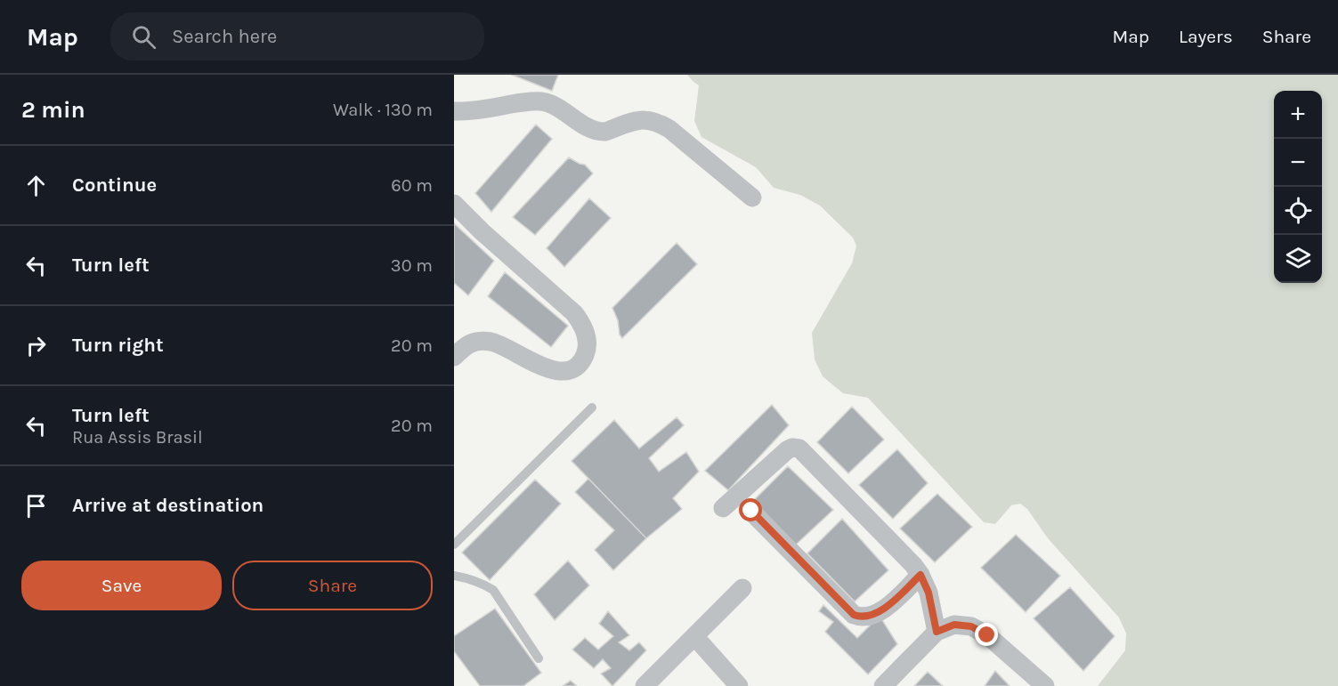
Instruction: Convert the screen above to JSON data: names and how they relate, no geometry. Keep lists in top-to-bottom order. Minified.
{"page":{"header":"Map","search":"Search here","nav":["Map","Layers","Share"],"heading":["2 min","Walk · 130 m"],"map_buttons":["+","−"],"list":[["Continue","60 m"],["Turn left","30 m"],["Turn right","20 m"],["Turn left","Rua Assis Brasil","20 m"],"Arrive at destination"],"buttons":["Save","Share"]}}
